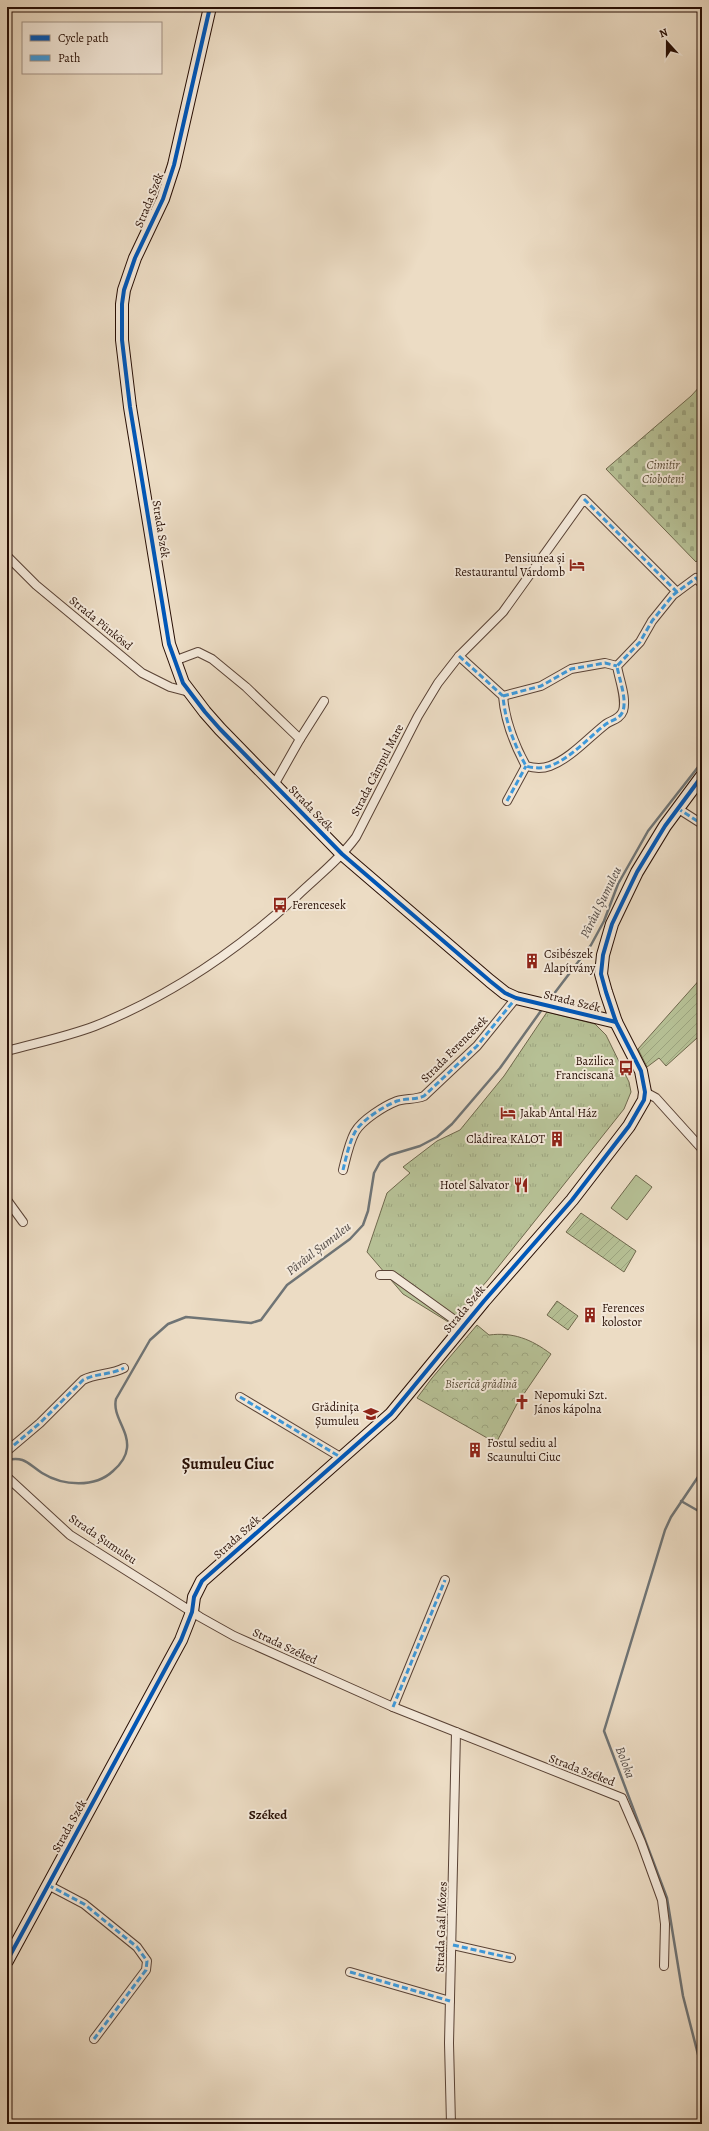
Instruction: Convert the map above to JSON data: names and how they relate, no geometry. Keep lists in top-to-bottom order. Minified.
{"streets":{"street":["Strada Szék","Strada Pünkösd","Strada Câmpul Mare","Strada Ferencesek","Strada Șumuleu","Strada Széked","Strada Gaál Mózes"]},"crossings":[["Strada Szék","Strada Pünkösd"],["Strada Szék","Strada Câmpul Mare"],["Strada Szék","Strada Ferencesek"],["Strada Szék","Strada Șumuleu"],["Strada Szék","Strada Széked"],["Strada Șumuleu","Strada Széked"],["Strada Széked","Strada Gaál Mózes"]],"districts":["Șumuleu Ciuc","Széked"],"water":["Pârâul Șumuleu","Boloka"],"parks":["Cimitir Cioboteni","Biserică grădină"],"places":{"hotel":["Pensiunea și Restaurantul Várdomb","Jakab Antal Ház"],"bus stop":["Ferencesek","Bazilica Franciscană"],"building":["Csibészek Alapítvány","Clădirea KALOT","Ferences kolostor","Fostul sediu al Scaunului Ciuc"],"restaurant":["Hotel Salvator"],"church":["Nepomuki Szt. János kápolna"],"school or university":["Grădinița Șumuleu"]},"legend":["Cycle path","Path"],"north":"top"}
